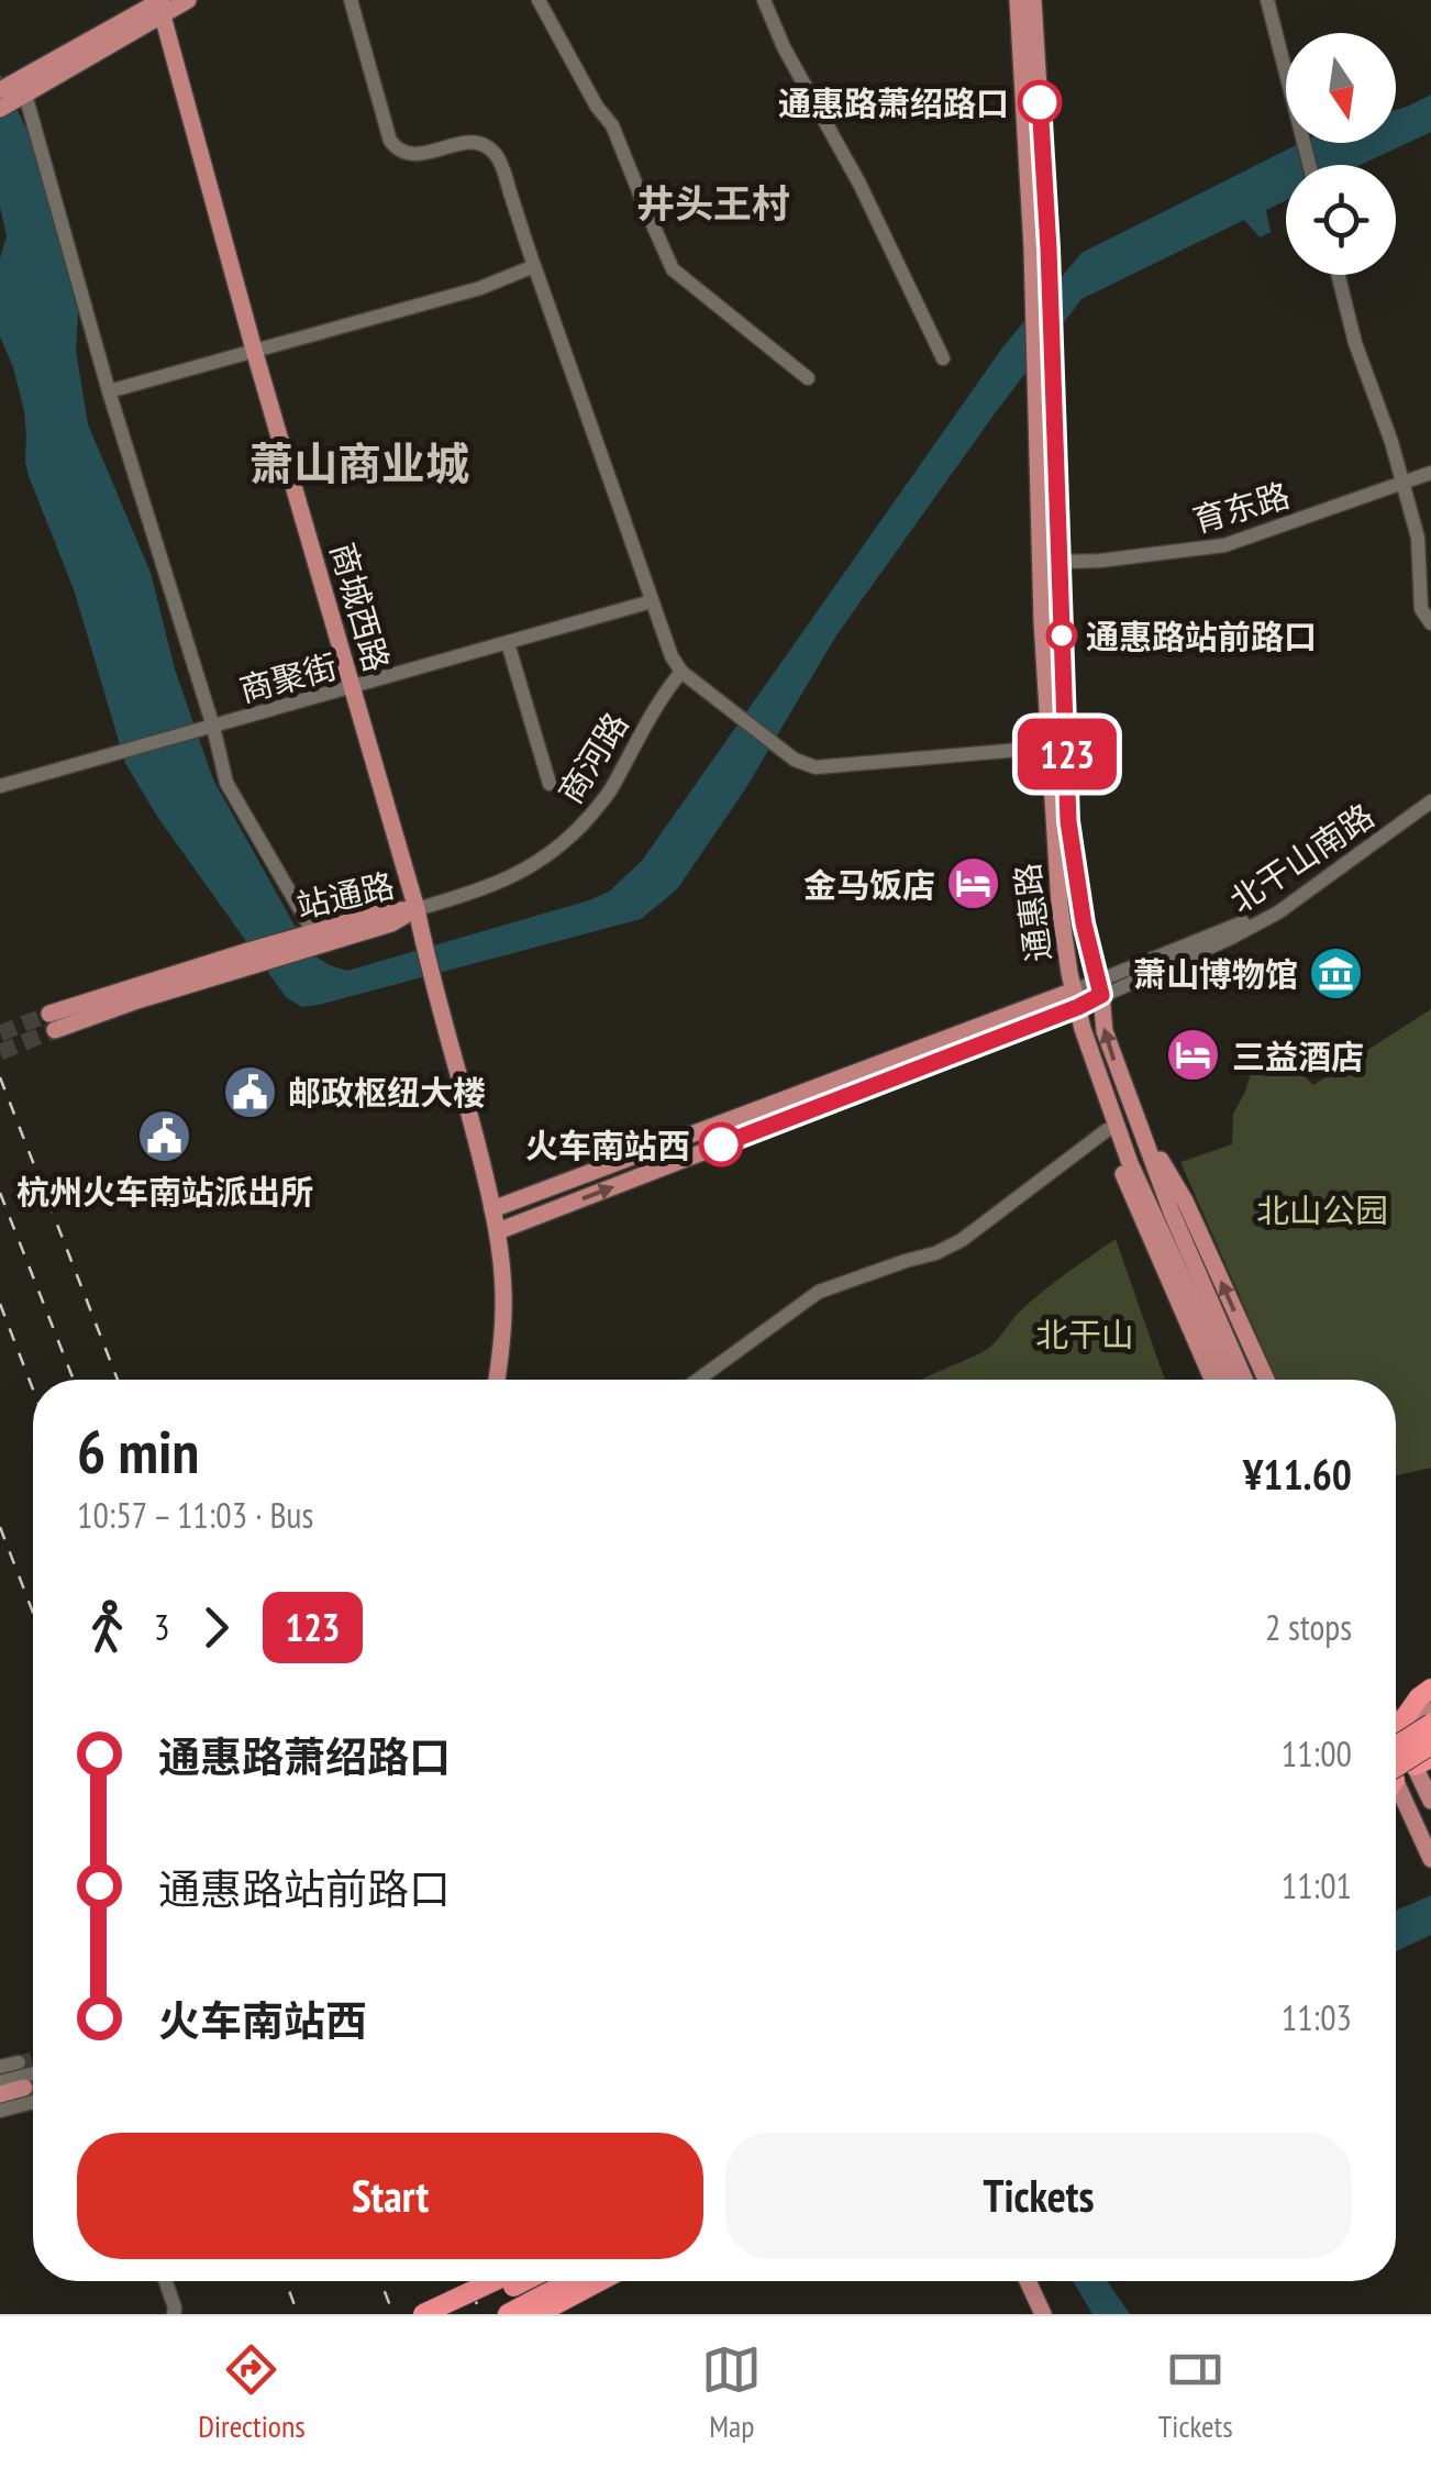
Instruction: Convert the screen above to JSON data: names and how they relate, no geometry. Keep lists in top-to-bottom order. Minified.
{"streets":{"main road":["商城西路","站通路","通惠路"],"street":["育东路","商聚街","商河路","北干山南路"]},"crossings":[["育东路","通惠路"],["商城西路","商聚街"],["商城西路","商河路"],["商城西路","站通路"],["商河路","站通路"],["北干山南路","通惠路"]],"districts":["井头王村","萧山商业城"],"parks":["北山公园","北干山"],"places":{"other":["通惠路萧绍路口","通惠路站前路口","火车南站西"],"hotel":["金马饭店","三益酒店"],"museum":["萧山博物馆"],"public building":["邮政枢纽大楼","杭州火车南站派出所"]},"lines":["bus line 123"],"north":"bottom","page":{"on_map":"123","heading":["6 min","10:57 – 11:03 · Bus","¥11.60"],"legs":["3","123","2 stops"],"list":[{"name":"通惠路萧绍路口","value":"11:00"},{"name":"通惠路站前路口","value":"11:01"},{"name":"火车南站西","value":"11:03"}],"buttons":["Start","Tickets"],"tabs":["Directions","Map","Tickets"]}}
